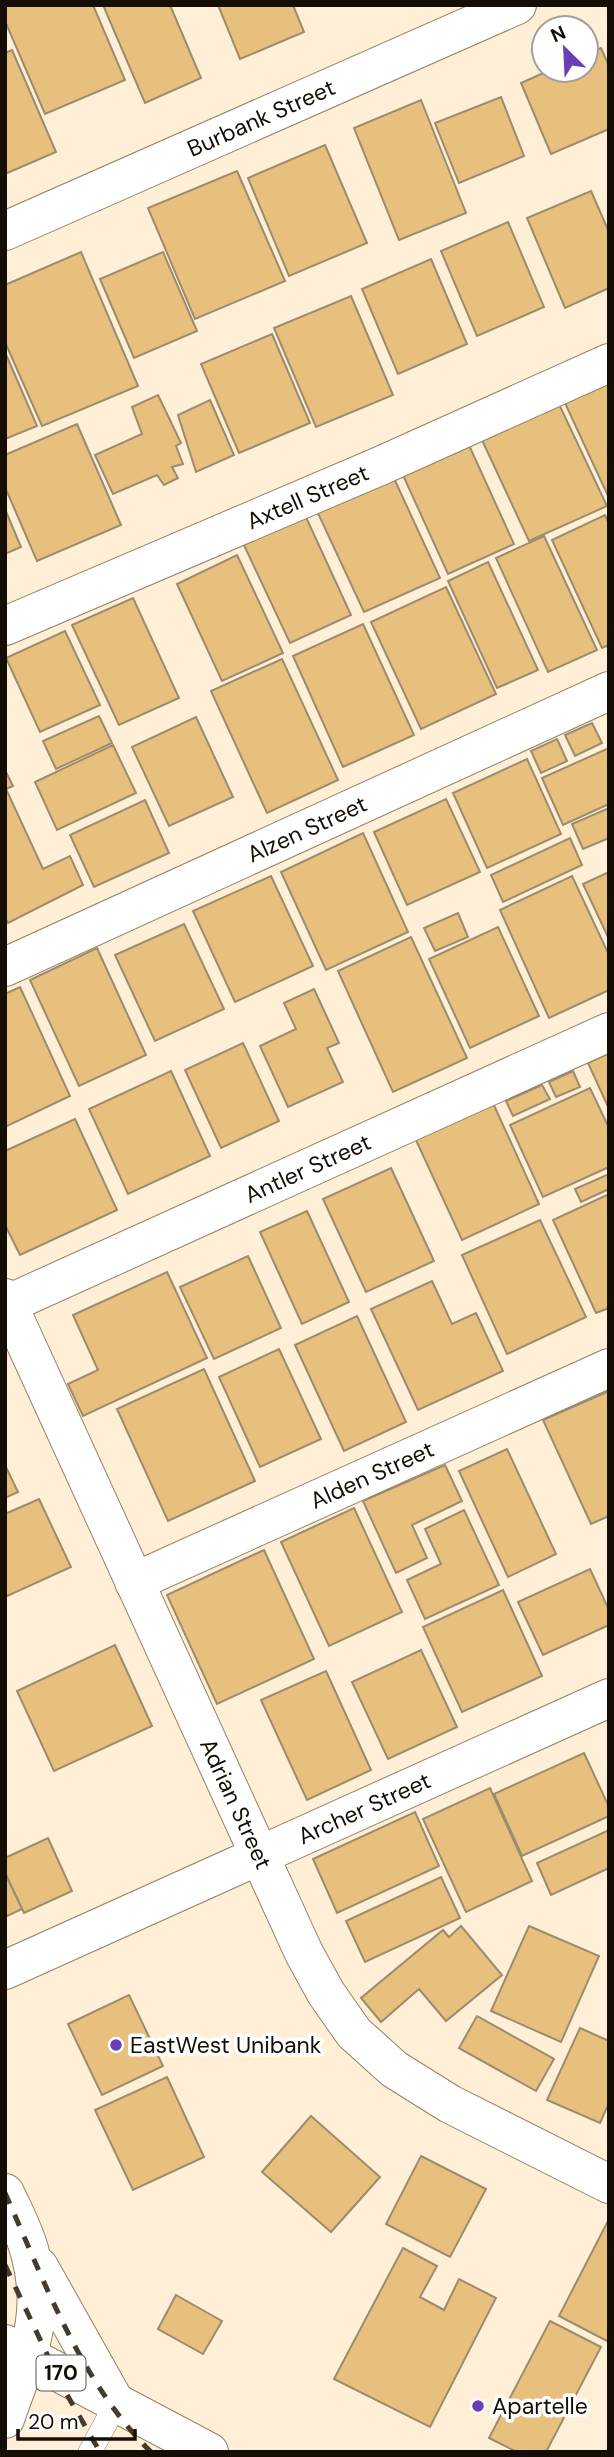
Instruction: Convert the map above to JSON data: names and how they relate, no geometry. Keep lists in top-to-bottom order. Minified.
{"streets":{"street":["Burbank Street","Axtell Street","Alzen Street","Antler Street","Alden Street","Adrian Street","Archer Street","170"]},"crossings":[["Antler Street","Adrian Street"],["Alden Street","Adrian Street"],["Adrian Street","Archer Street"]],"places":["EastWest Unibank","Apartelle"],"scale_bar":"20 m","north":"top left"}
